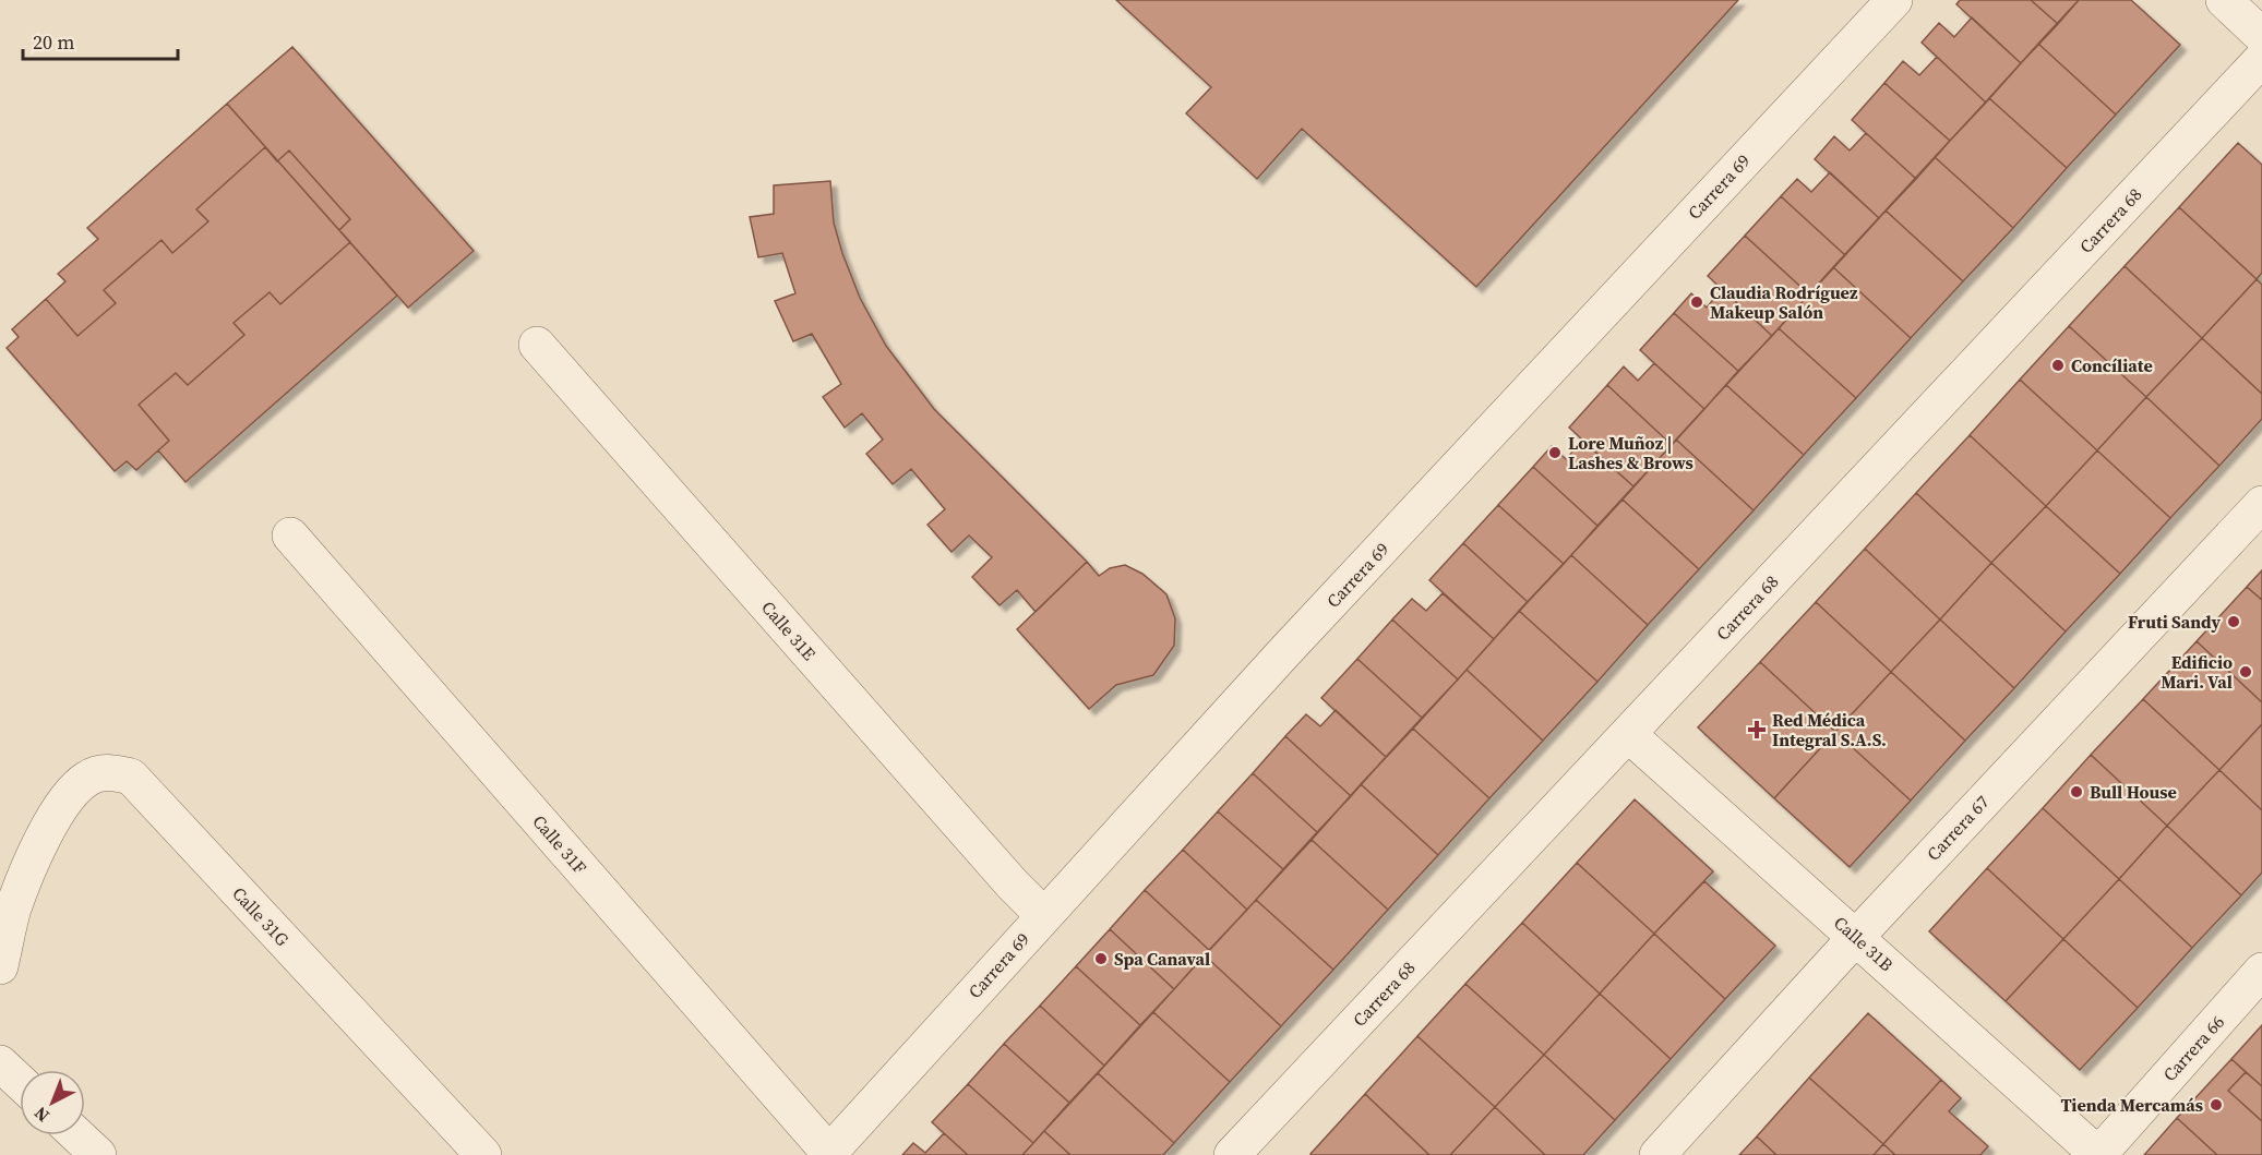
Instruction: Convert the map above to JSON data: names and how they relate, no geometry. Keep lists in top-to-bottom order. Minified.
{"streets":{"street":["Carrera 69","Carrera 68","Calle 31E","Carrera 67","Calle 31F","Calle 31G","Calle 31B","Carrera 66"]},"crossings":[["Carrera 69","Calle 31E"],["Carrera 69","Calle 31F"],["Carrera 68","Calle 31B"],["Carrera 67","Calle 31B"],["Calle 31B","Carrera 66"]],"places":{"other":["Claudia Rodríguez Makeup Salón","Concíliate","Lore Muñoz | Lashes & Brows","Fruti Sandy","Edificio Mari. Val","Bull House","Spa Canaval","Tienda Mercamás"],"health":["Red Médica Integral S.A.S."]},"scale_bar":"20 m","north":"bottom left"}
